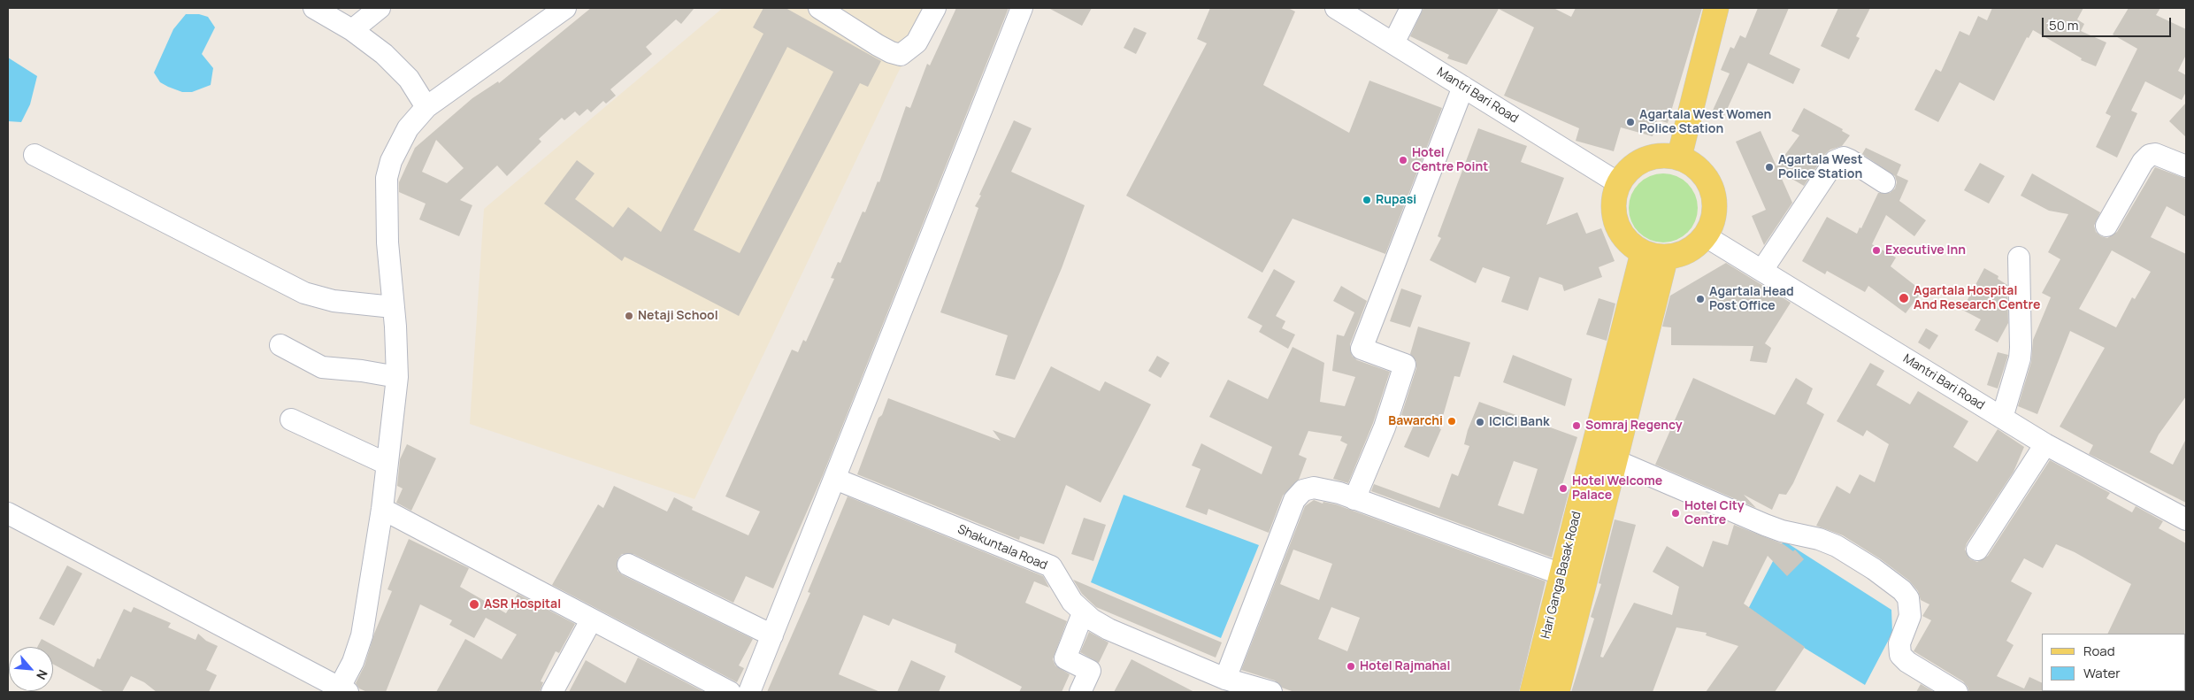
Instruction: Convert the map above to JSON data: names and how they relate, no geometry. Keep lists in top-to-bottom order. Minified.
{"streets":{"main road":["Hari Ganga Basak Road"],"street":["Mantri Bari Road","Shakuntala Road"]},"crossings":[["Mantri Bari Road","Hari Ganga Basak Road"]],"places":["Agartala West Women Police Station","Hotel Centre Point","Agartala West Police Station","Rupasi","Executive Inn","Agartala Hospital And Research Centre","Agartala Head Post Office","Netaji School","Bawarchi","ICICI Bank","Somraj Regency","Hotel Welcome Palace","Hotel City Centre","ASR Hospital","Hotel Rajmahal"],"legend":["Road","Water"],"scale_bar":"50 m","north":"bottom right"}
